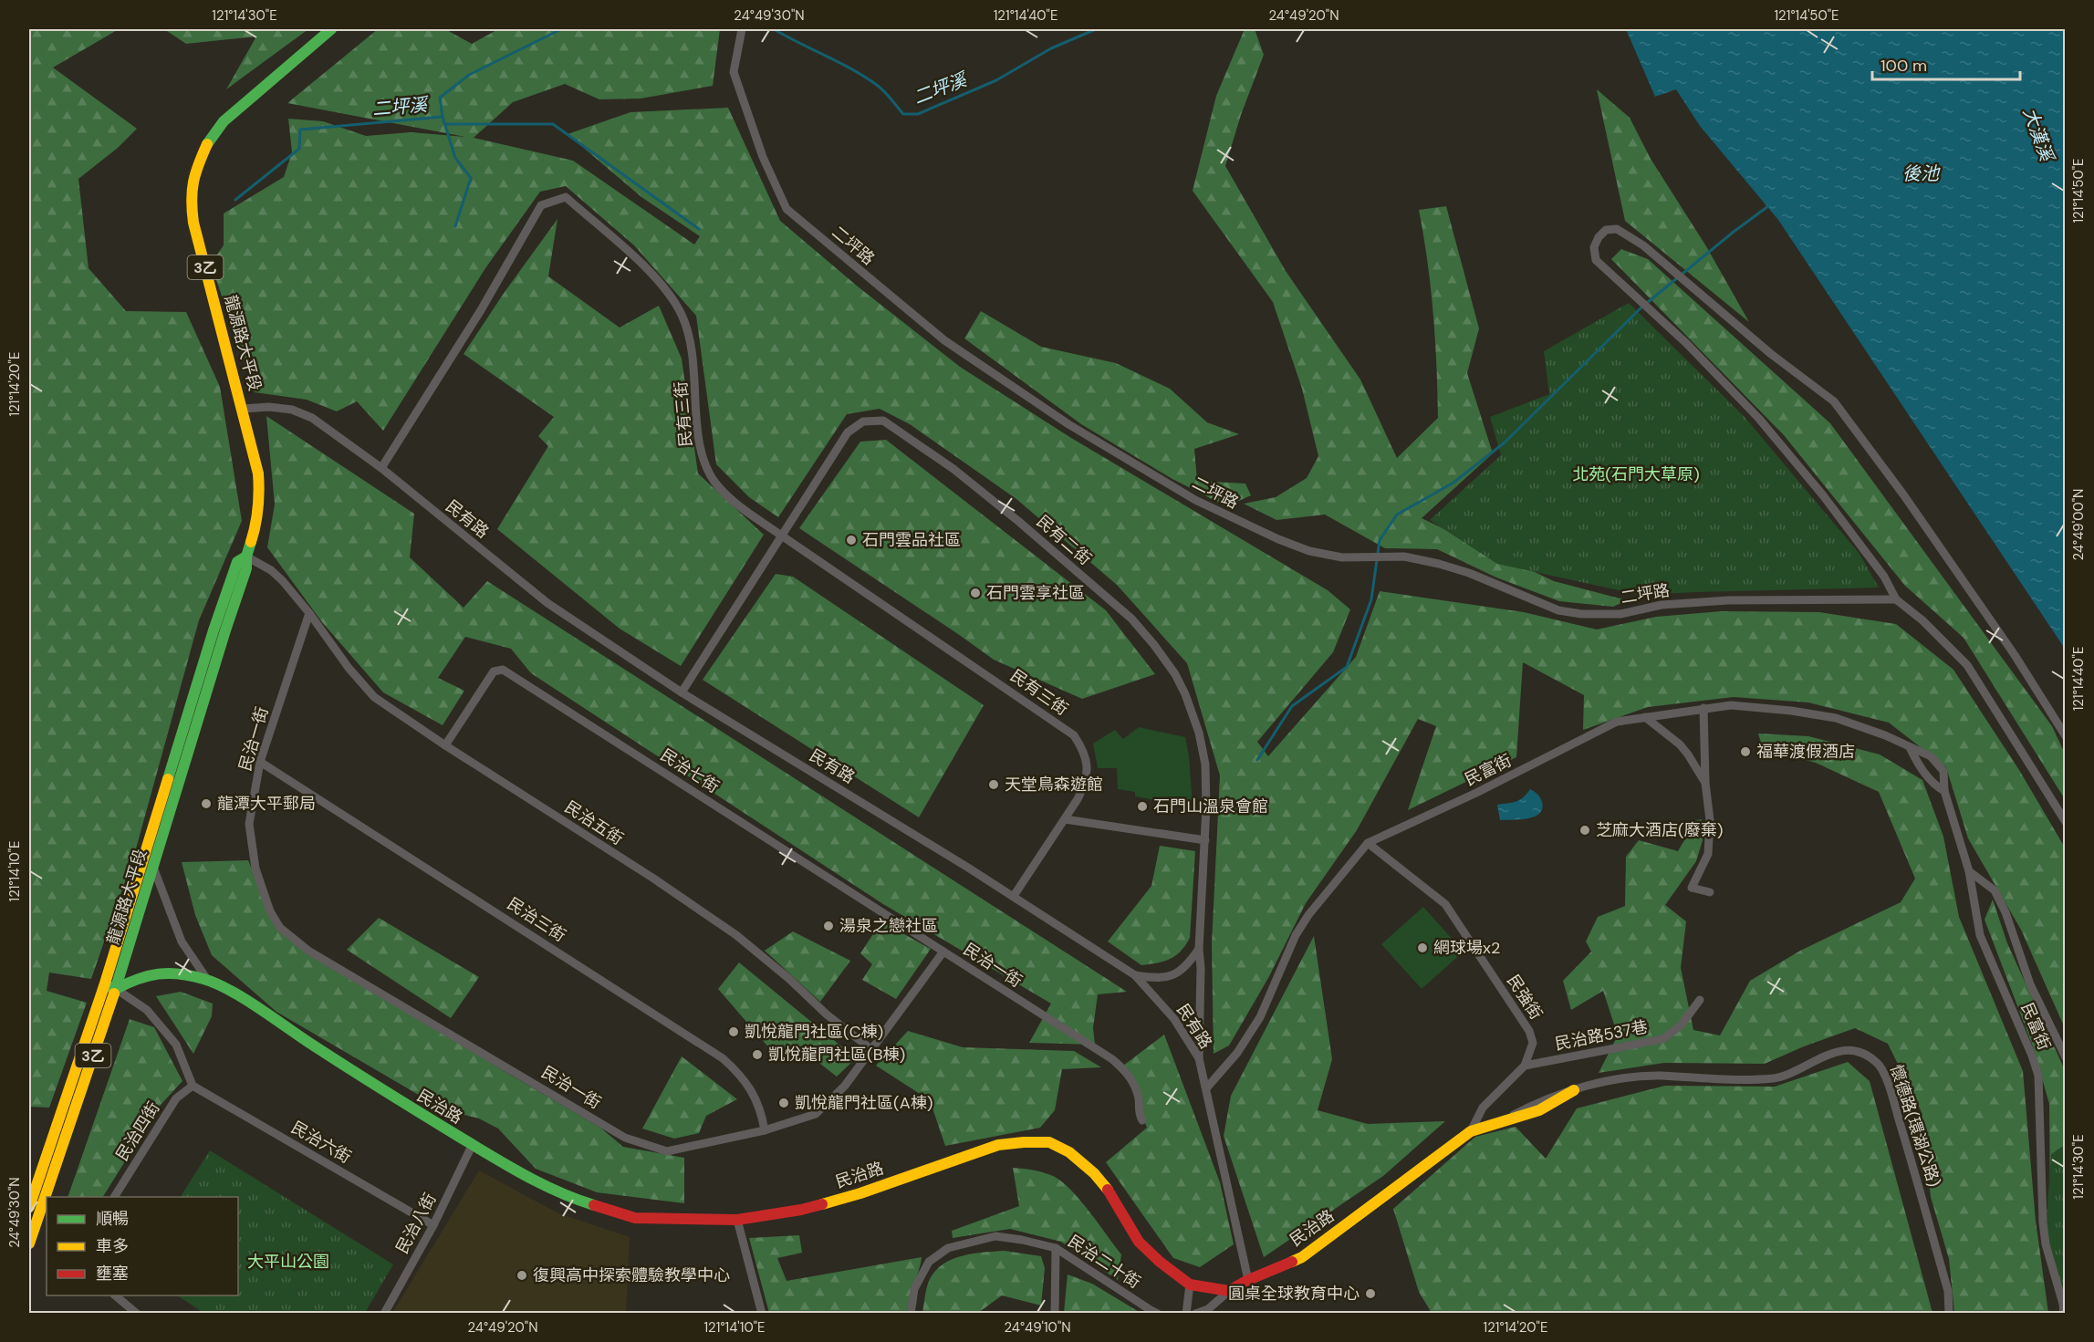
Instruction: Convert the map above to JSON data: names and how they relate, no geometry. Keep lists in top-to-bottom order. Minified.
{"streets":{"main road":["3乙","龍源路大平段","民治路","懷德路(環湖公路)"],"street":["二坪路","民有三街","民有路","民有二街","民治一街","民富街","民治七街","民治五街","民治三街","民強街","民治路537巷","民治四街","民治六街","民治八街","民治二十街"]},"crossings":[["龍源路大平段","民有路"],["民有三街","民有路"],["民有三街","民有二街"],["民有路","民有二街"],["民有路","民富街"],["民有路","民治路"],["民治一街","民治七街"],["民治一街","民治五街"],["民治一街","民治三街"],["民富街","民強街"],["民治七街","民治五街"],["民強街","民治路537巷"],["民強街","民治路"],["民強街","懷德路(環湖公路)"],["民治路","懷德路(環湖公路)"],["民治路","民治八街"],["民治四街","民治六街"],["民治六街","民治八街"]],"water":["二坪溪","大漢溪","後池"],"parks":["北苑(石門大草原)","大平山公園"],"places":["石門雲品社區","石門雲享社區","福華渡假酒店","天堂鳥森遊館","龍潭大平郵局","石門山溫泉會館","芝麻大酒店(廢棄)","湯泉之戀社區","網球場x2","凱悅龍門社區(C棟)","凱悅龍門社區(B棟)","凱悅龍門社區(A棟)","復興高中探索體驗教學中心","圓桌全球教育中心"],"legend":["順暢","車多","壅塞"],"scale_bar":"100 m","coordinates":["121°14'30\"E","24°49'30\"N","121°14'40\"E","24°49'20\"N","121°14'50\"E","121°14'20\"E","24°49'00\"N","121°14'10\"E","24°49'10\"N"]}
